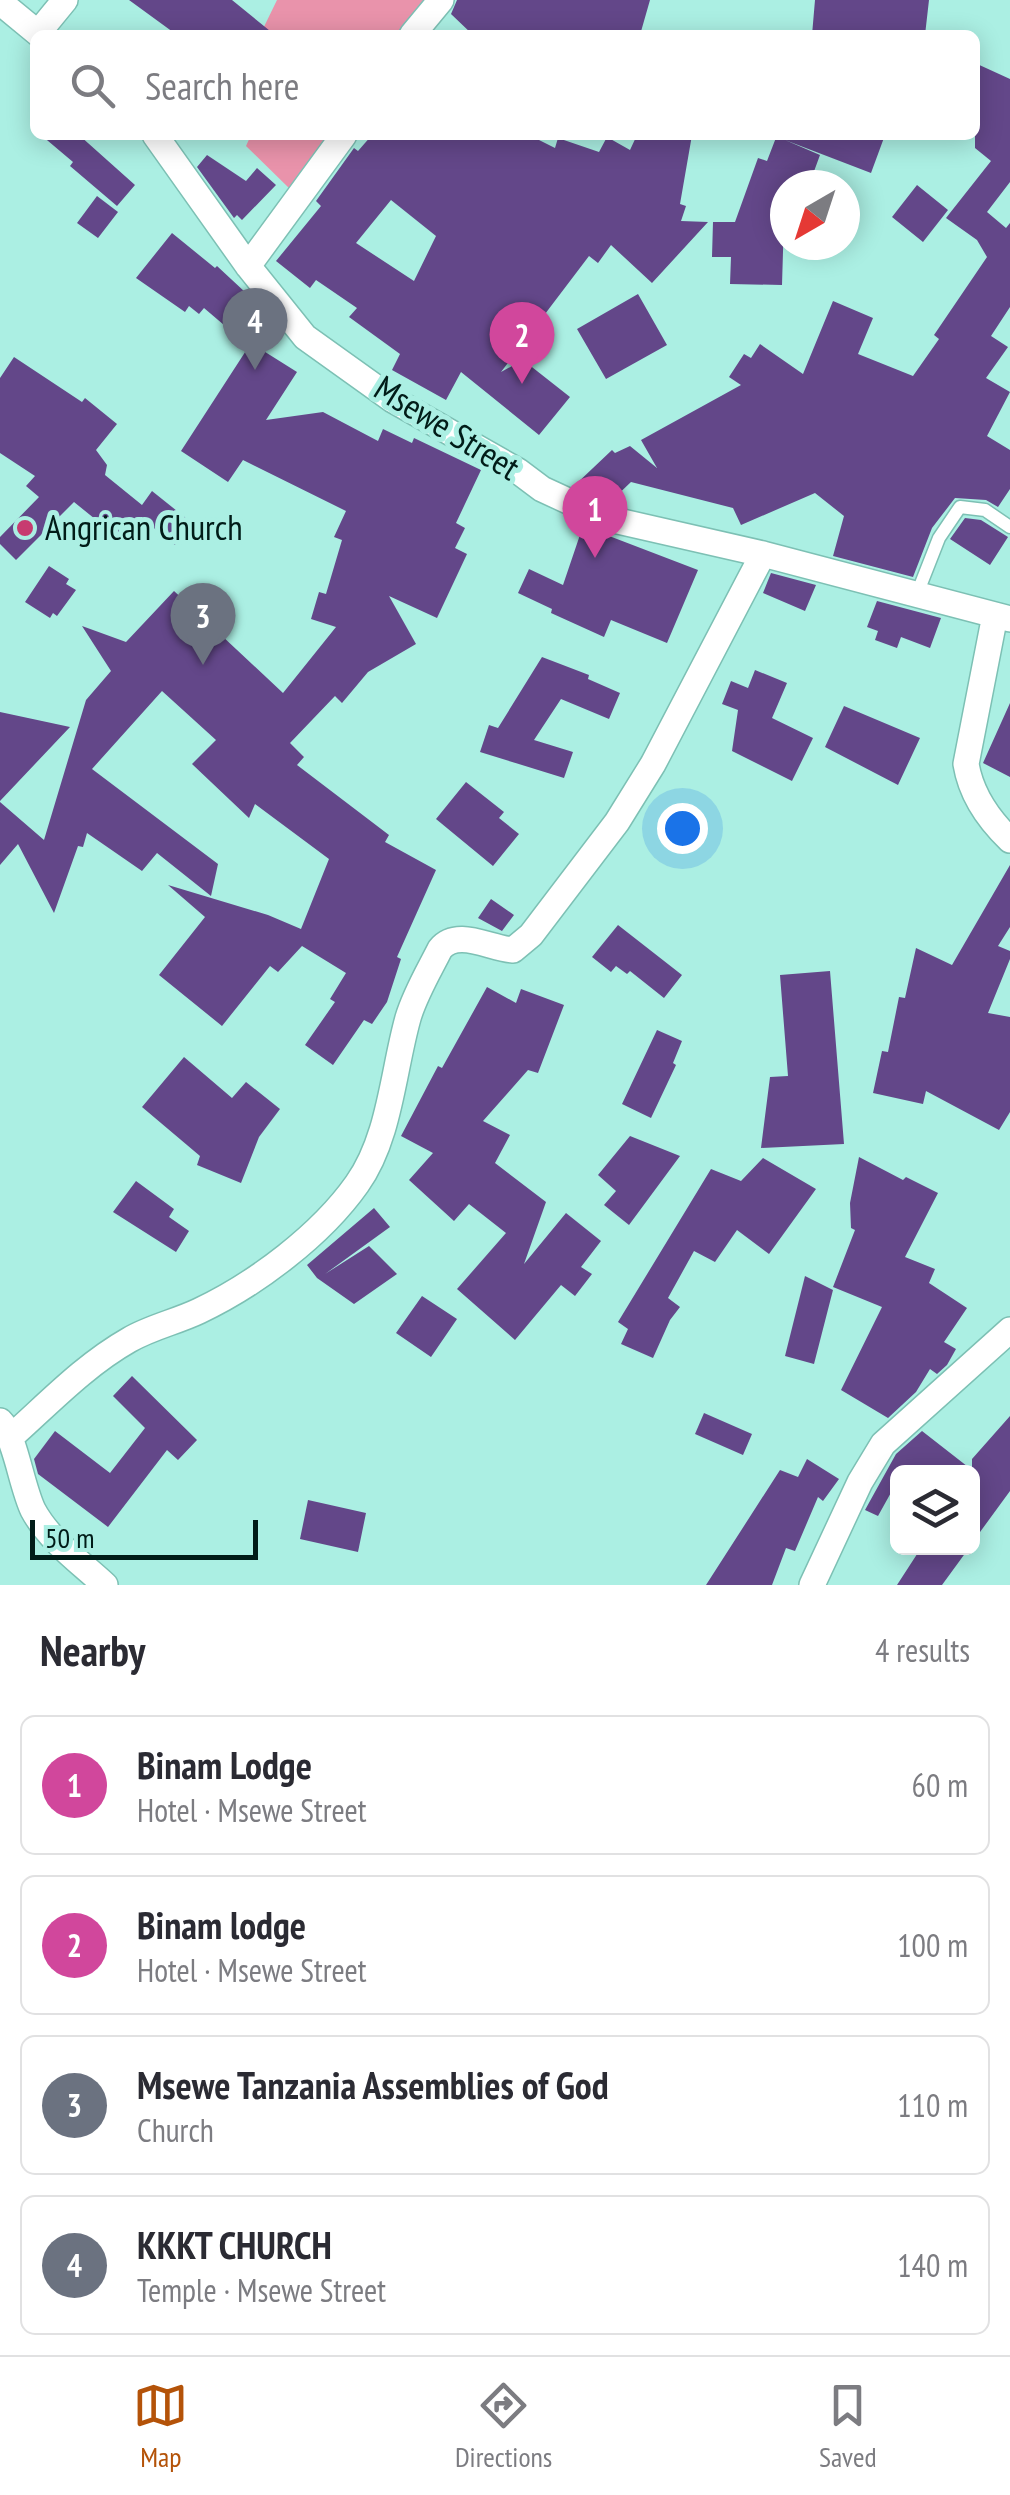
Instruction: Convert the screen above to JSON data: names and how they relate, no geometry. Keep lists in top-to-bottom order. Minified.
{"streets":{"street":["Msewe Street"]},"places":["Angrican Church"],"scale_bar":"50 m","north":"bottom left","page":{"search":"Search here","pins":["4","2","1","3"],"scale":"50 m","heading":["Nearby","4 results"],"list":[{"mark":"1","name":"Binam Lodge","note":"Hotel · Msewe Street","value":"60 m"},{"mark":"2","name":"Binam lodge","note":"Hotel · Msewe Street","value":"100 m"},{"mark":"3","name":"Msewe Tanzania Assemblies of God","note":"Church","value":"110 m"},{"mark":"4","name":"KKKT CHURCH","note":"Temple · Msewe Street","value":"140 m"}],"nav":["Map","Directions","Saved"]}}
